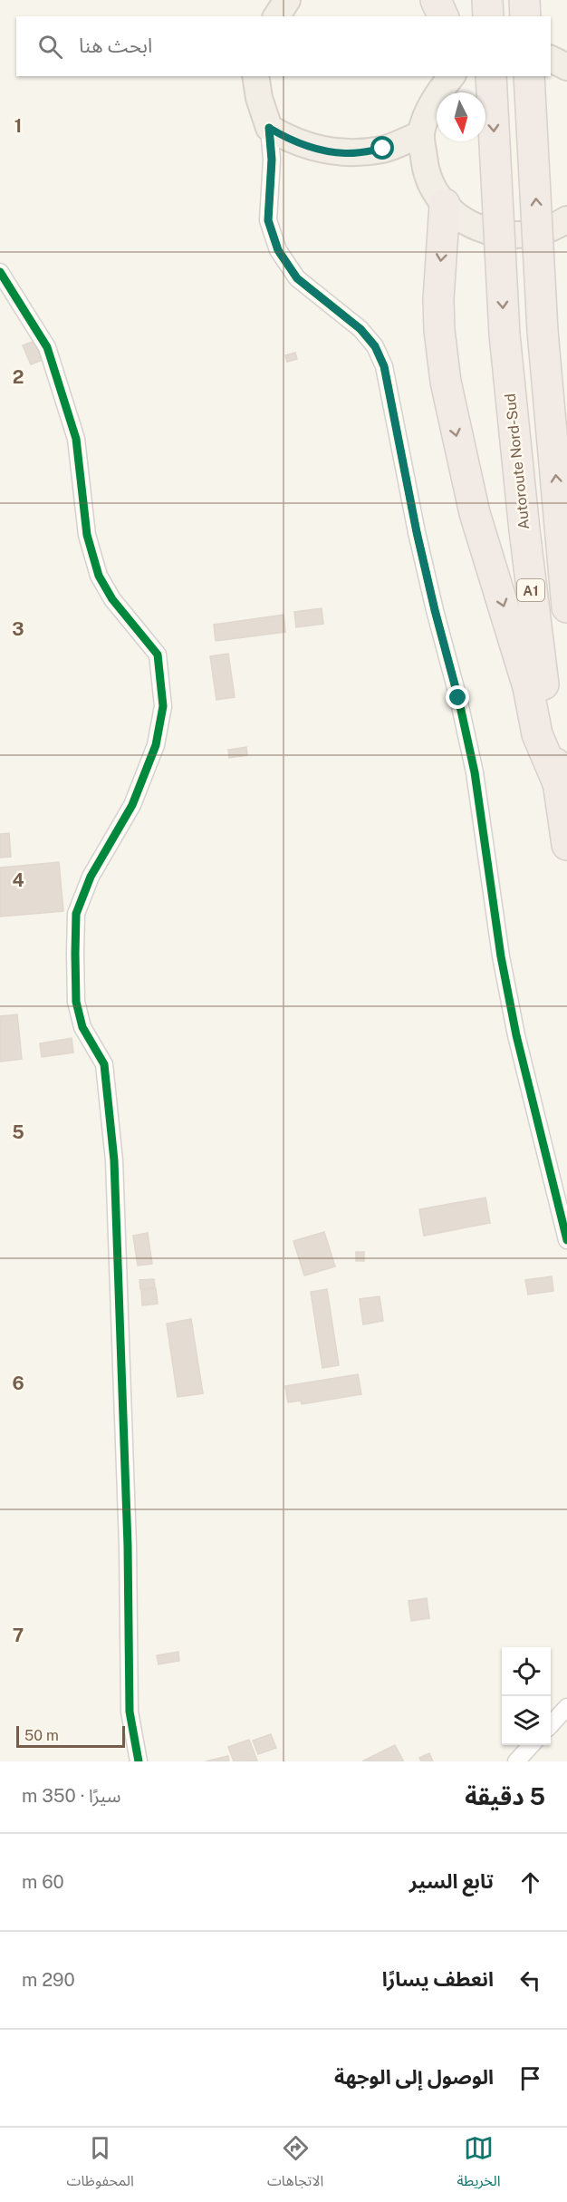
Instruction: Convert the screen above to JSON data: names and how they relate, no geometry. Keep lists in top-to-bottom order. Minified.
{"streets":{"highway":["Autoroute Nord-Sud","A1"]},"scale_bar":"50 m","north":"bottom","page":{"search":"ابحث هنا","scale":"50 m","heading":["5 دقيقة","سيرًا · 350 m"],"list":[["تابع السير","60 m"],["انعطف يسارًا","290 m"],"الوصول إلى الوجهة"],"nav":["الخريطة","الاتجاهات","المحفوظات"]},"grid":{"rows":["1","2","3","4","5","6","7"]}}
